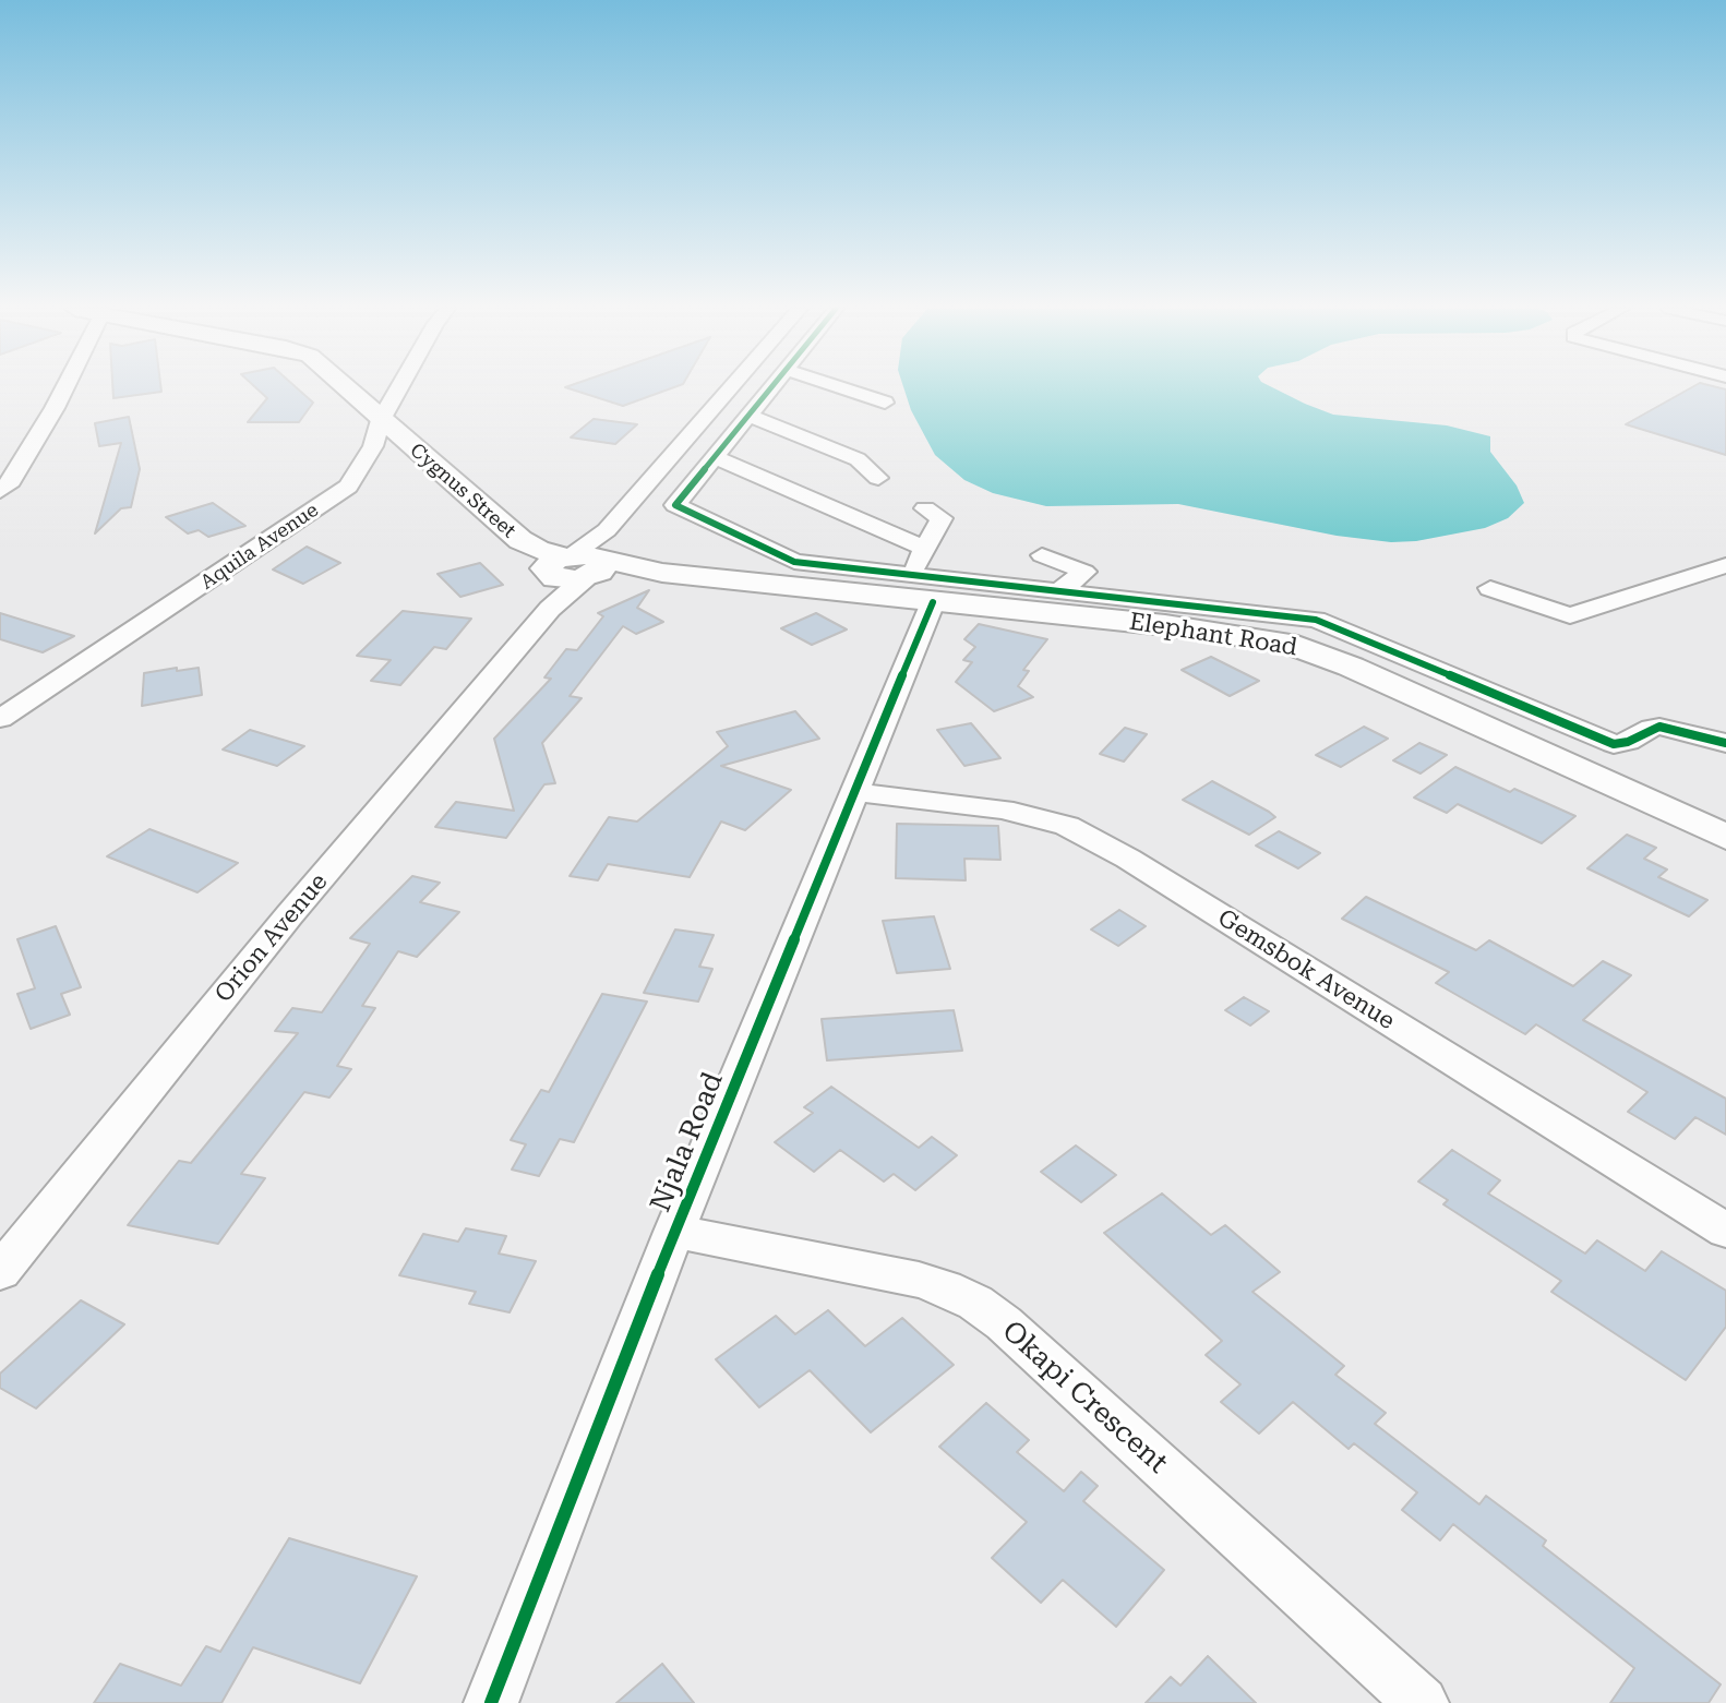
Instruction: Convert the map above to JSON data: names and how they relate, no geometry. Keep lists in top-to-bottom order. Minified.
{"streets":{"street":["Cygnus Street","Aquila Avenue","Elephant Road","Orion Avenue","Gemsbok Avenue","Njala Road","Okapi Crescent"]},"crossings":[["Cygnus Street","Aquila Avenue"],["Cygnus Street","Elephant Road"],["Cygnus Street","Orion Avenue"],["Elephant Road","Orion Avenue"],["Elephant Road","Njala Road"],["Gemsbok Avenue","Njala Road"],["Njala Road","Okapi Crescent"]]}
